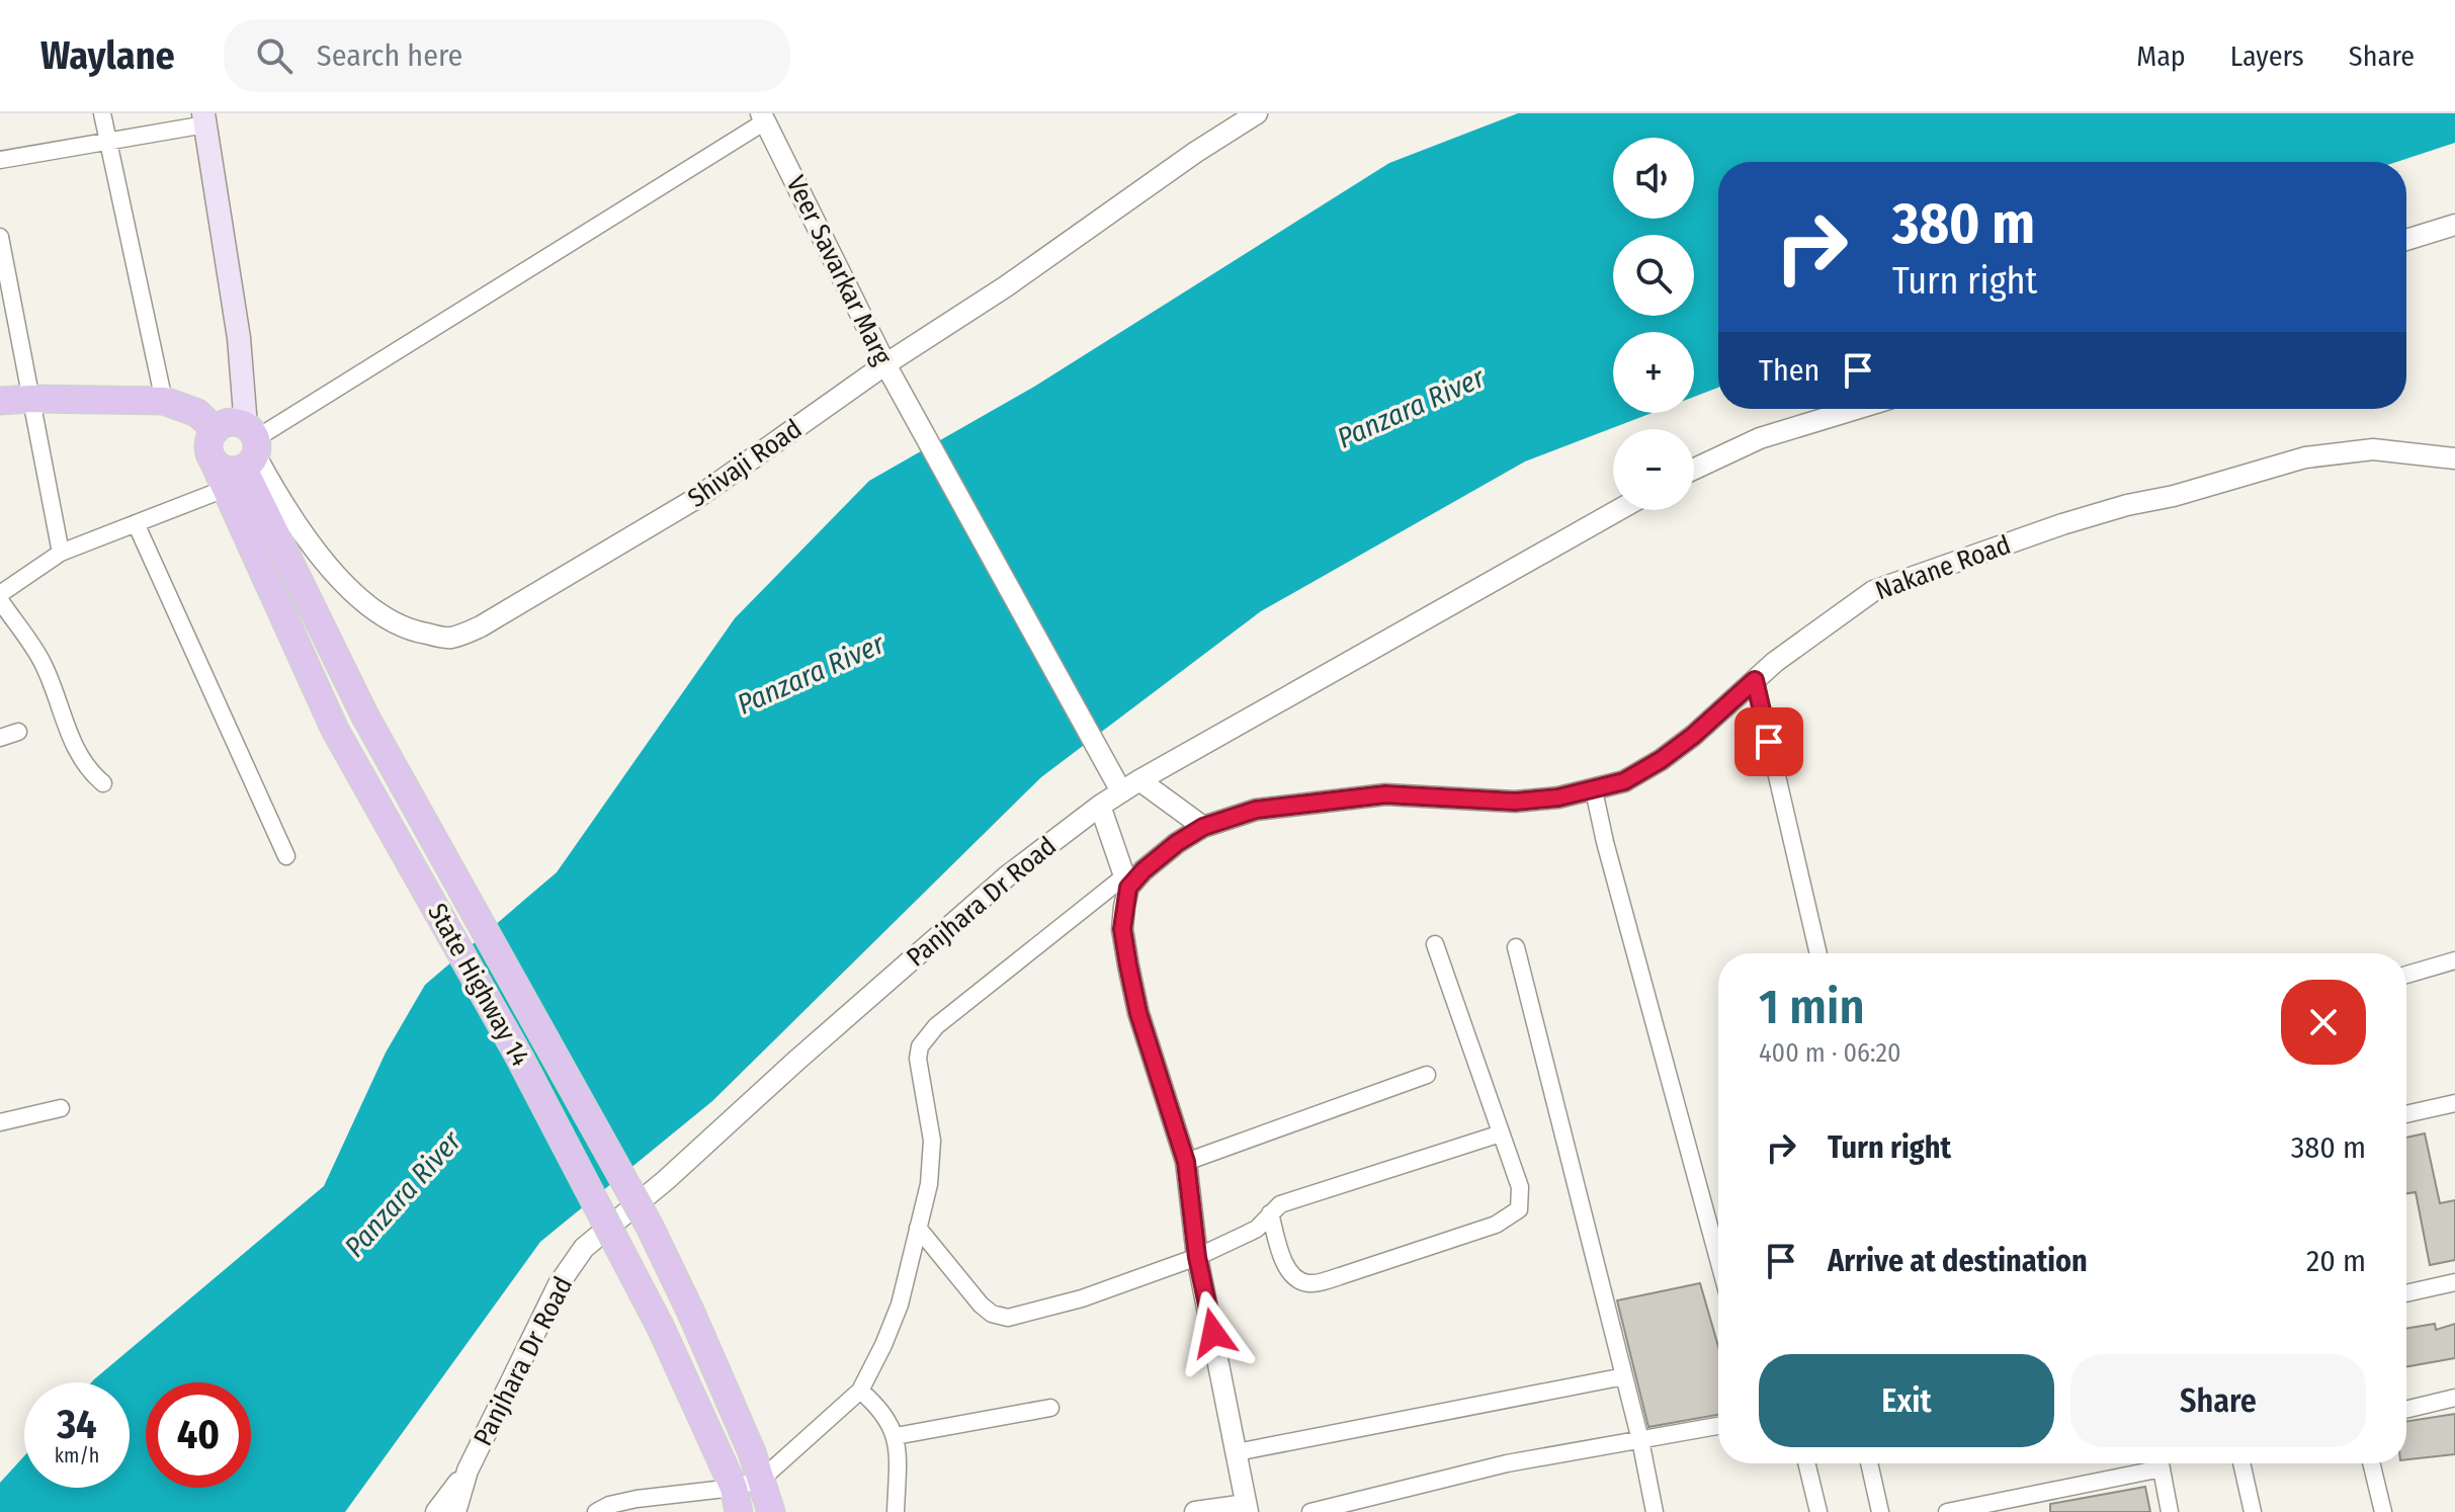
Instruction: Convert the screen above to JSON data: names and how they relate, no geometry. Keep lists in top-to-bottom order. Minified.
{"streets":{"main road":["State Highway 14"],"street":["Veer Savarkar Marg","Shivaji Road","Nakane Road","Panjhara Dr Road"]},"crossings":[["Veer Savarkar Marg","Shivaji Road"],["Veer Savarkar Marg","Panjhara Dr Road"],["Shivaji Road","State Highway 14"]],"water":["Panzara River"],"page":{"header":"Waylane","search":"Search here","nav":["Map","Layers","Share"],"map_buttons":["+","−"],"turn":["380 m","Turn right"],"then":"Then","heading":["1 min","400 m · 06:20"],"list":[{"name":"Turn right","value":"380 m"},{"name":"Arrive at destination","value":"20 m"}],"buttons":["Exit","Share"],"speed":"34 km/h","limit":"40"}}
